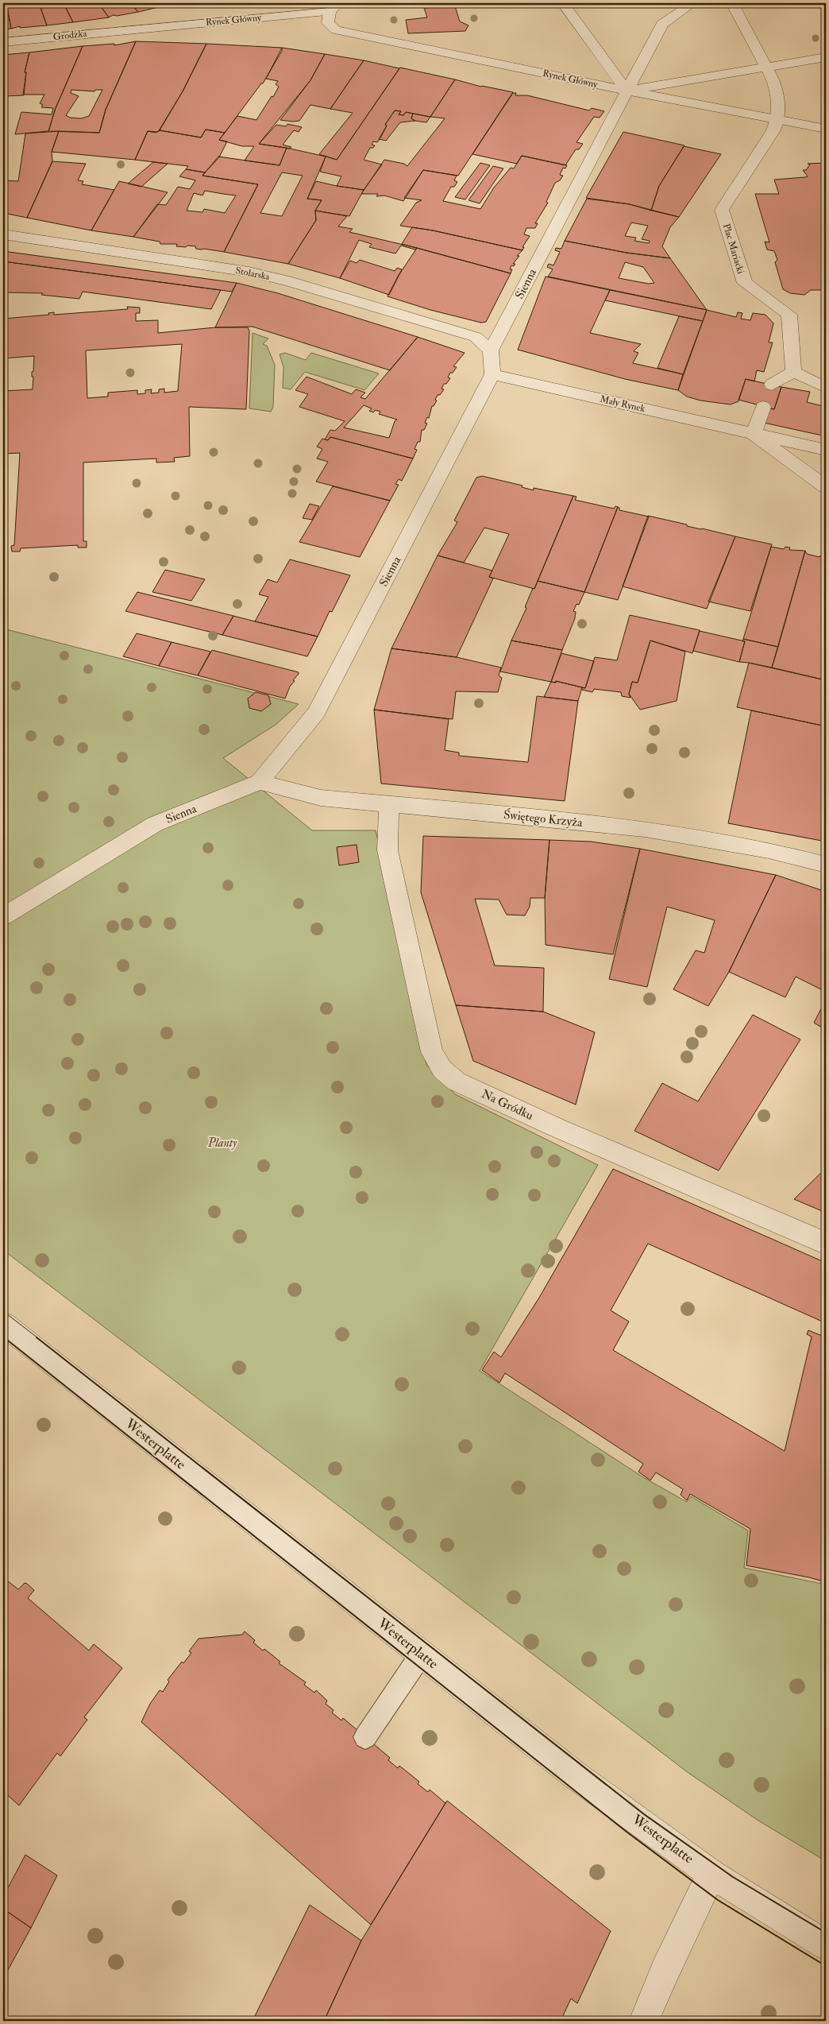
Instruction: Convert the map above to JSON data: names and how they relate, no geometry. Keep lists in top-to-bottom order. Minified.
{"streets":{"street":["Rynek Główny","Grodzka","Plac Mariacki","Stolarska","Sienna","Mały Rynek","Świętego Krzyża","Na Gródku","Westerplatte"]},"crossings":[["Rynek Główny","Grodzka"],["Rynek Główny","Plac Mariacki"],["Rynek Główny","Sienna"],["Stolarska","Sienna"],["Sienna","Mały Rynek"],["Sienna","Świętego Krzyża"],["Świętego Krzyża","Na Gródku"]],"parks":["Planty"]}
